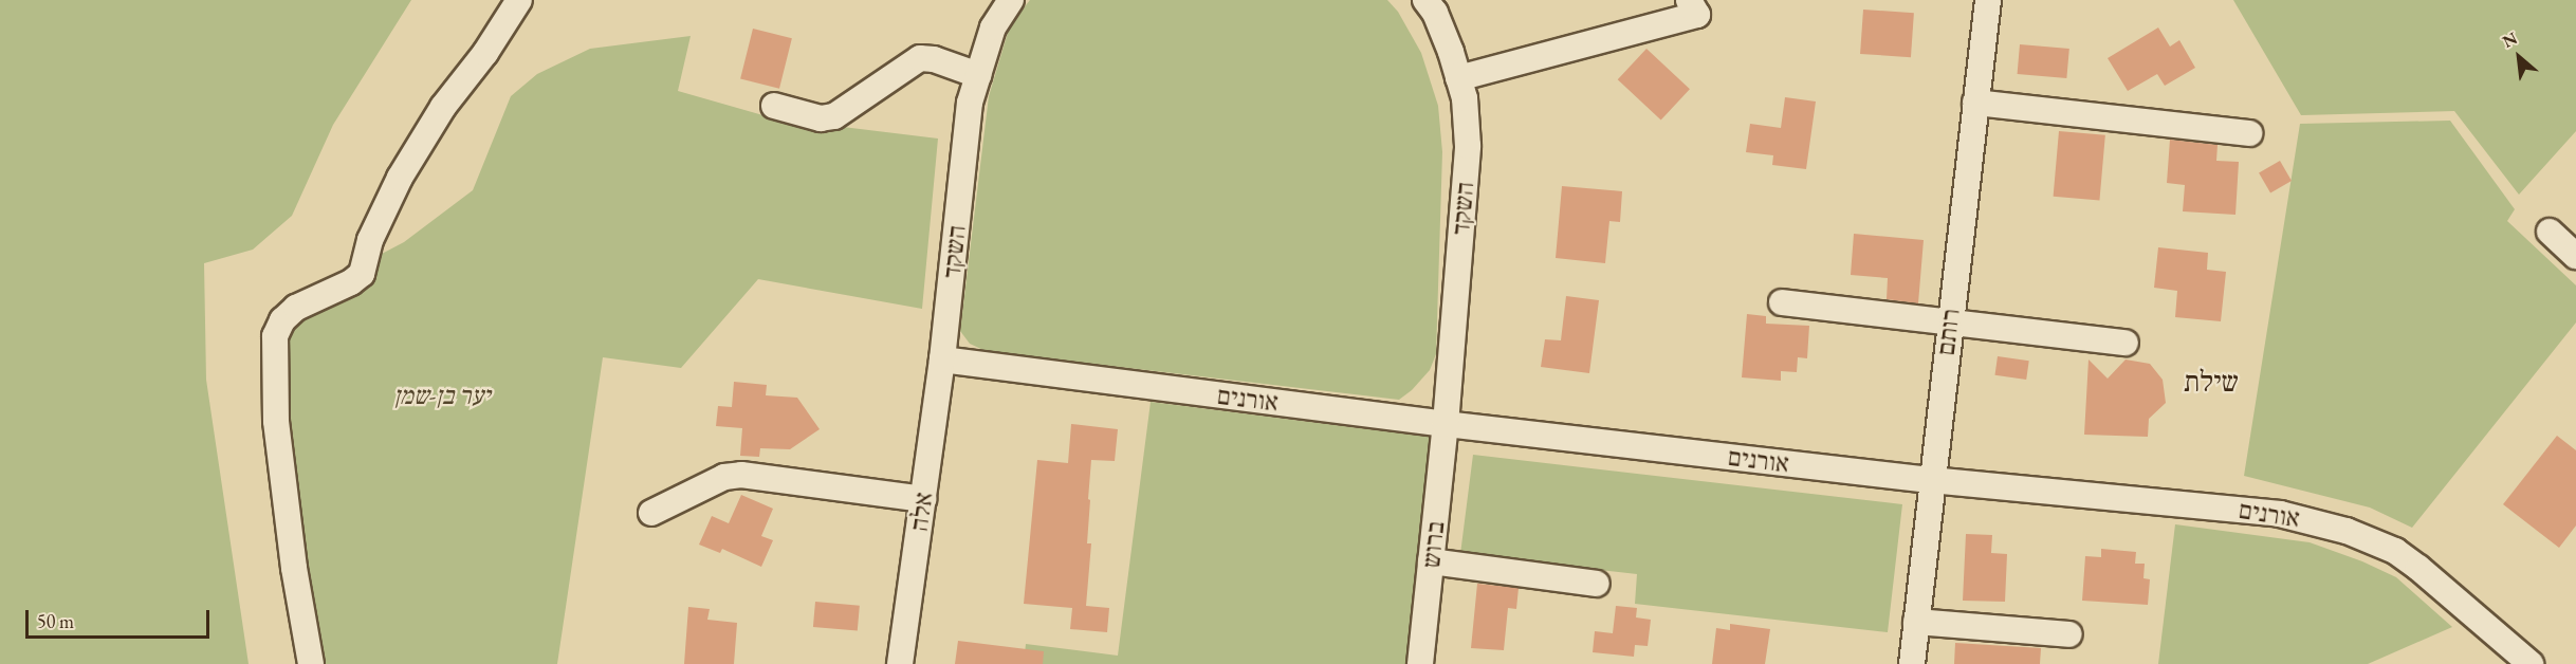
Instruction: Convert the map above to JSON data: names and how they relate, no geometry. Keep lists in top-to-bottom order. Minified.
{"streets":{"street":["השקד","רותם","אורנים","אלה","ברוש"]},"crossings":[["השקד","אורנים"],["השקד","אלה"],["השקד","ברוש"],["רותם","אורנים"],["אורנים","אלה"],["אורנים","ברוש"]],"districts":["שילת"],"parks":["יער בן-שמן"],"scale_bar":"50 m","north":"top left"}
